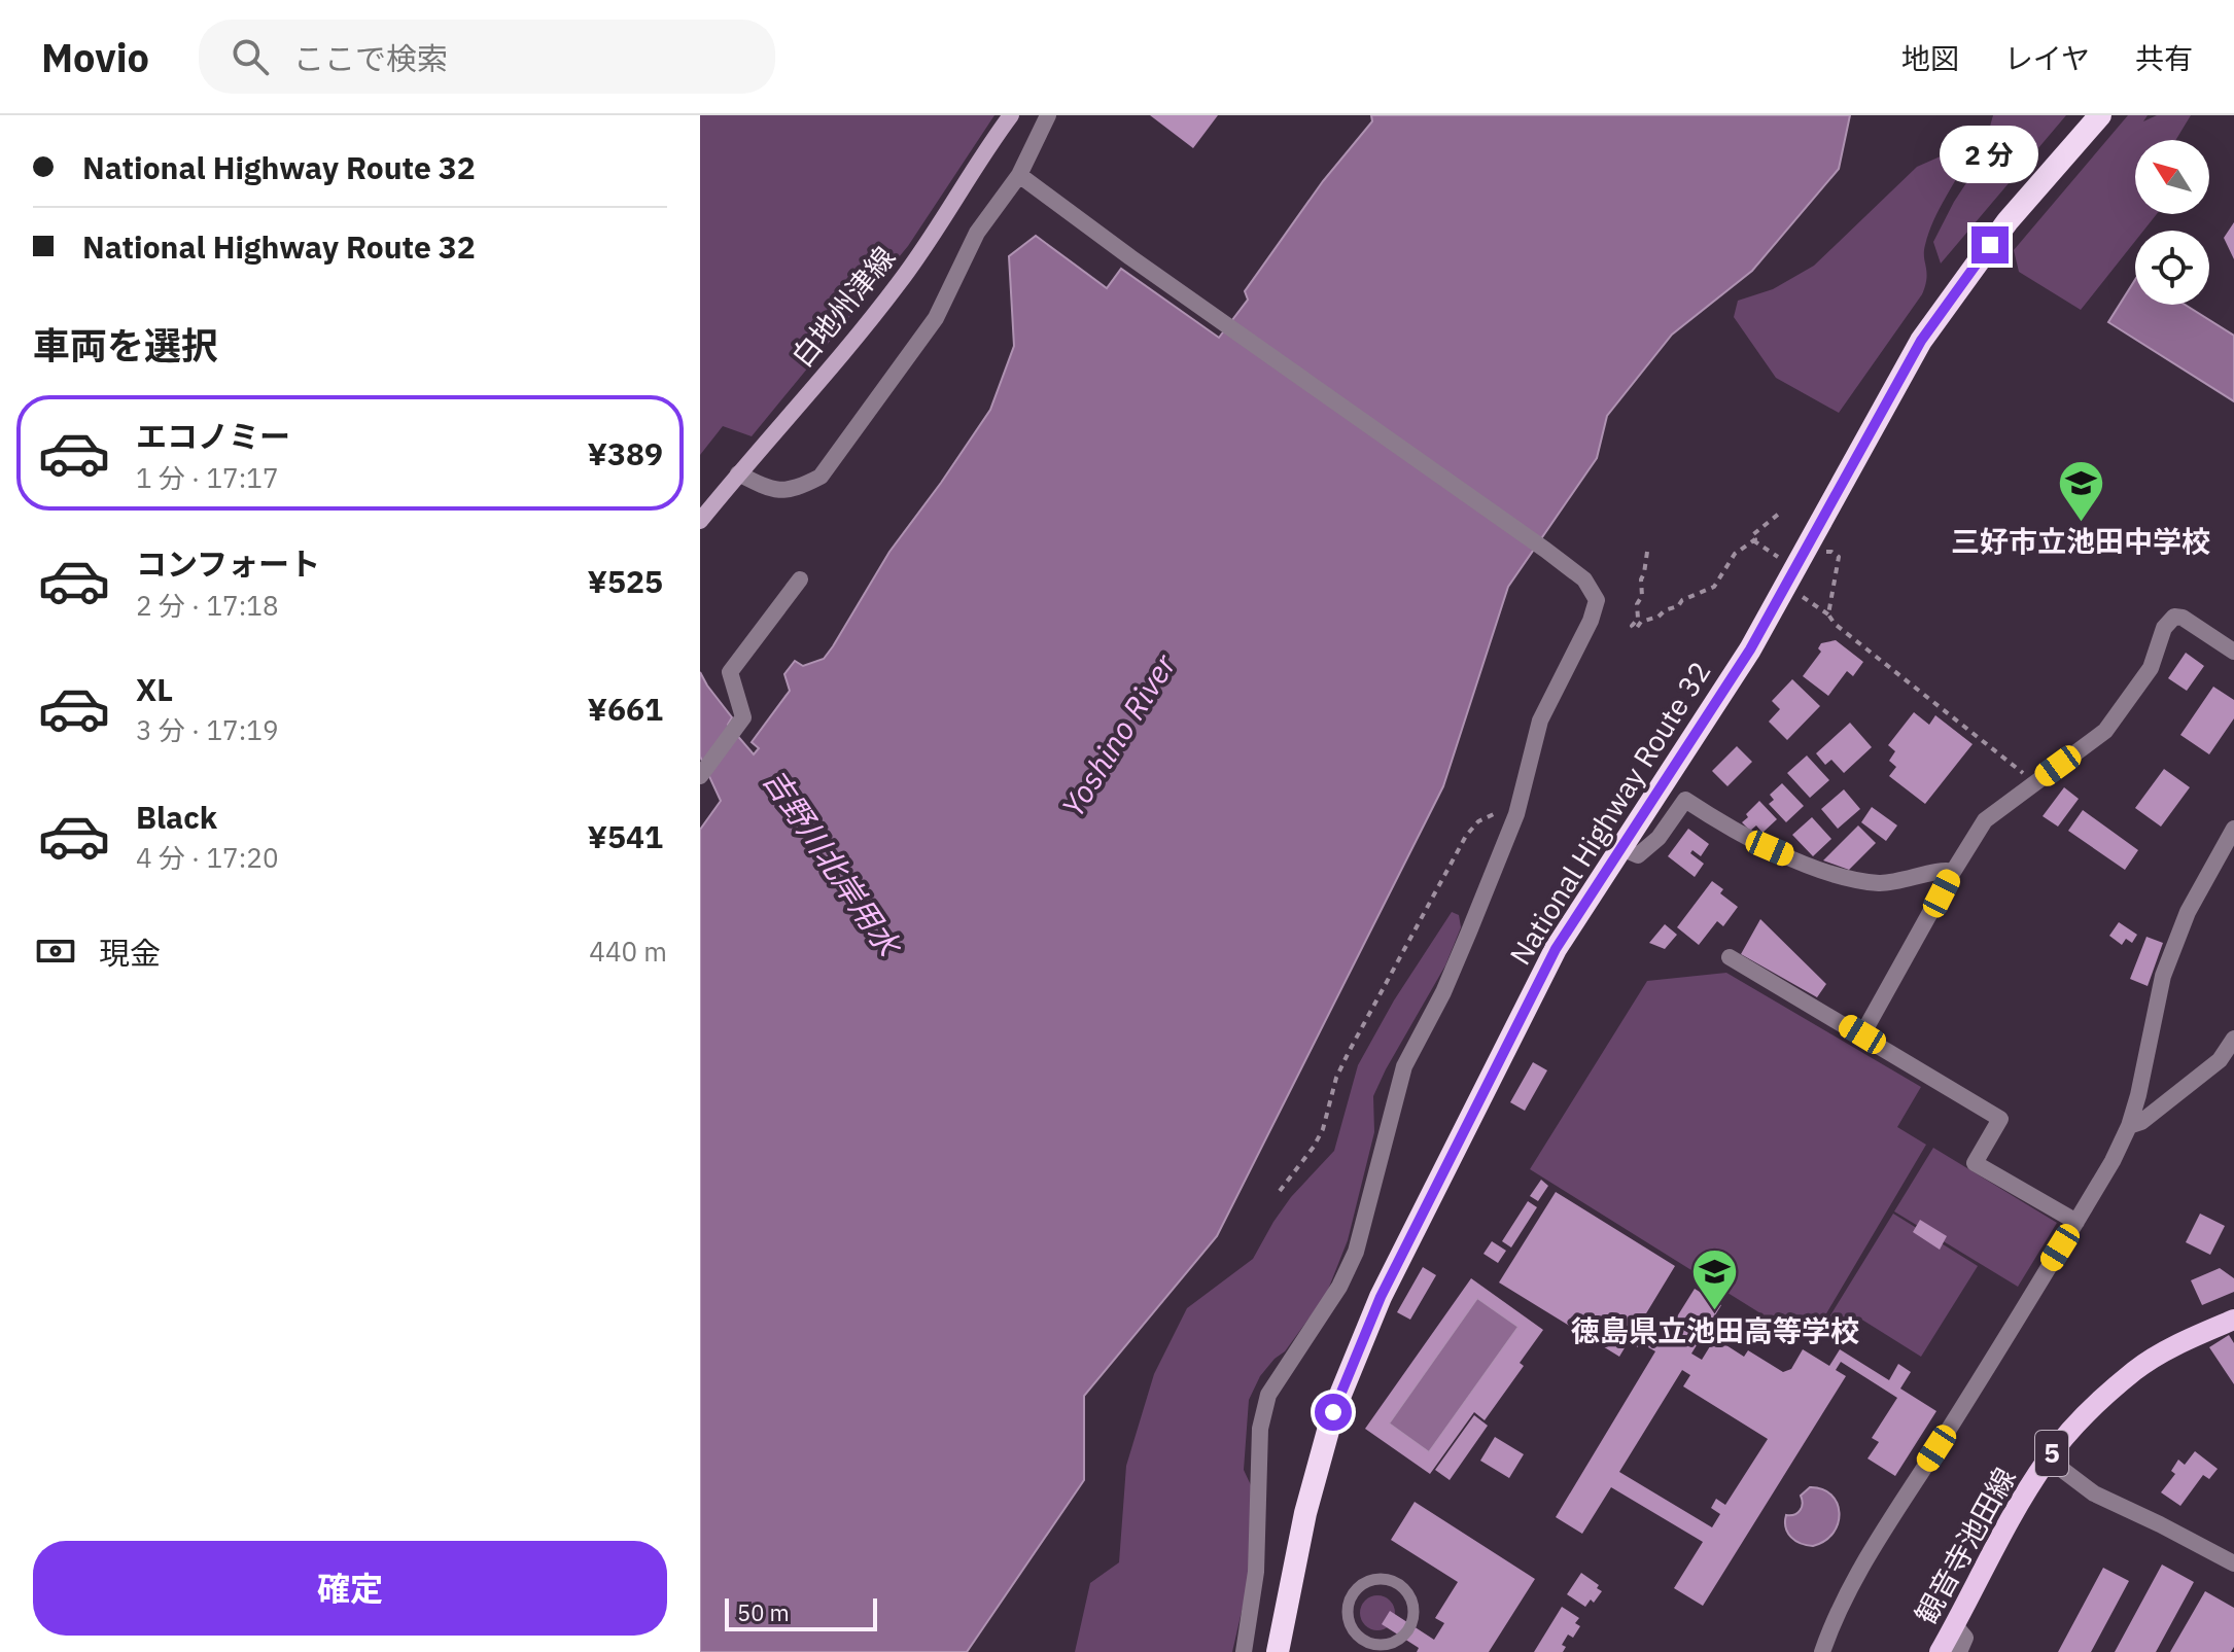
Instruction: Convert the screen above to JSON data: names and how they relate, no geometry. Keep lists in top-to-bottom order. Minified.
{"streets":{"highway":["National Highway Route 32"],"main road":["白地州津線","5","観音寺池田線"]},"water":["Yoshino River","吉野川北岸用水"],"places":{"school or university":["三好市立池田中学校","徳島県立池田高等学校"]},"scale_bar":"50 m","north":"top left","page":{"header":"Movio","search":"ここで検索","nav":["地図","レイヤ","共有"],"banner":["National Highway Route 32","National Highway Route 32"],"bubble":"2 分","heading":"車両を選択","list":[{"name":"エコノミー","note":"1 分 · 17:17","value":"¥389"},{"name":"コンフォート","note":"2 分 · 17:18","value":"¥525"},{"name":"XL","note":"3 分 · 17:19","value":"¥661"},{"name":"Black","note":"4 分 · 17:20","value":"¥541"}],"pay":["現金","440 m"],"buttons":"確定","scale":"50 m"}}
